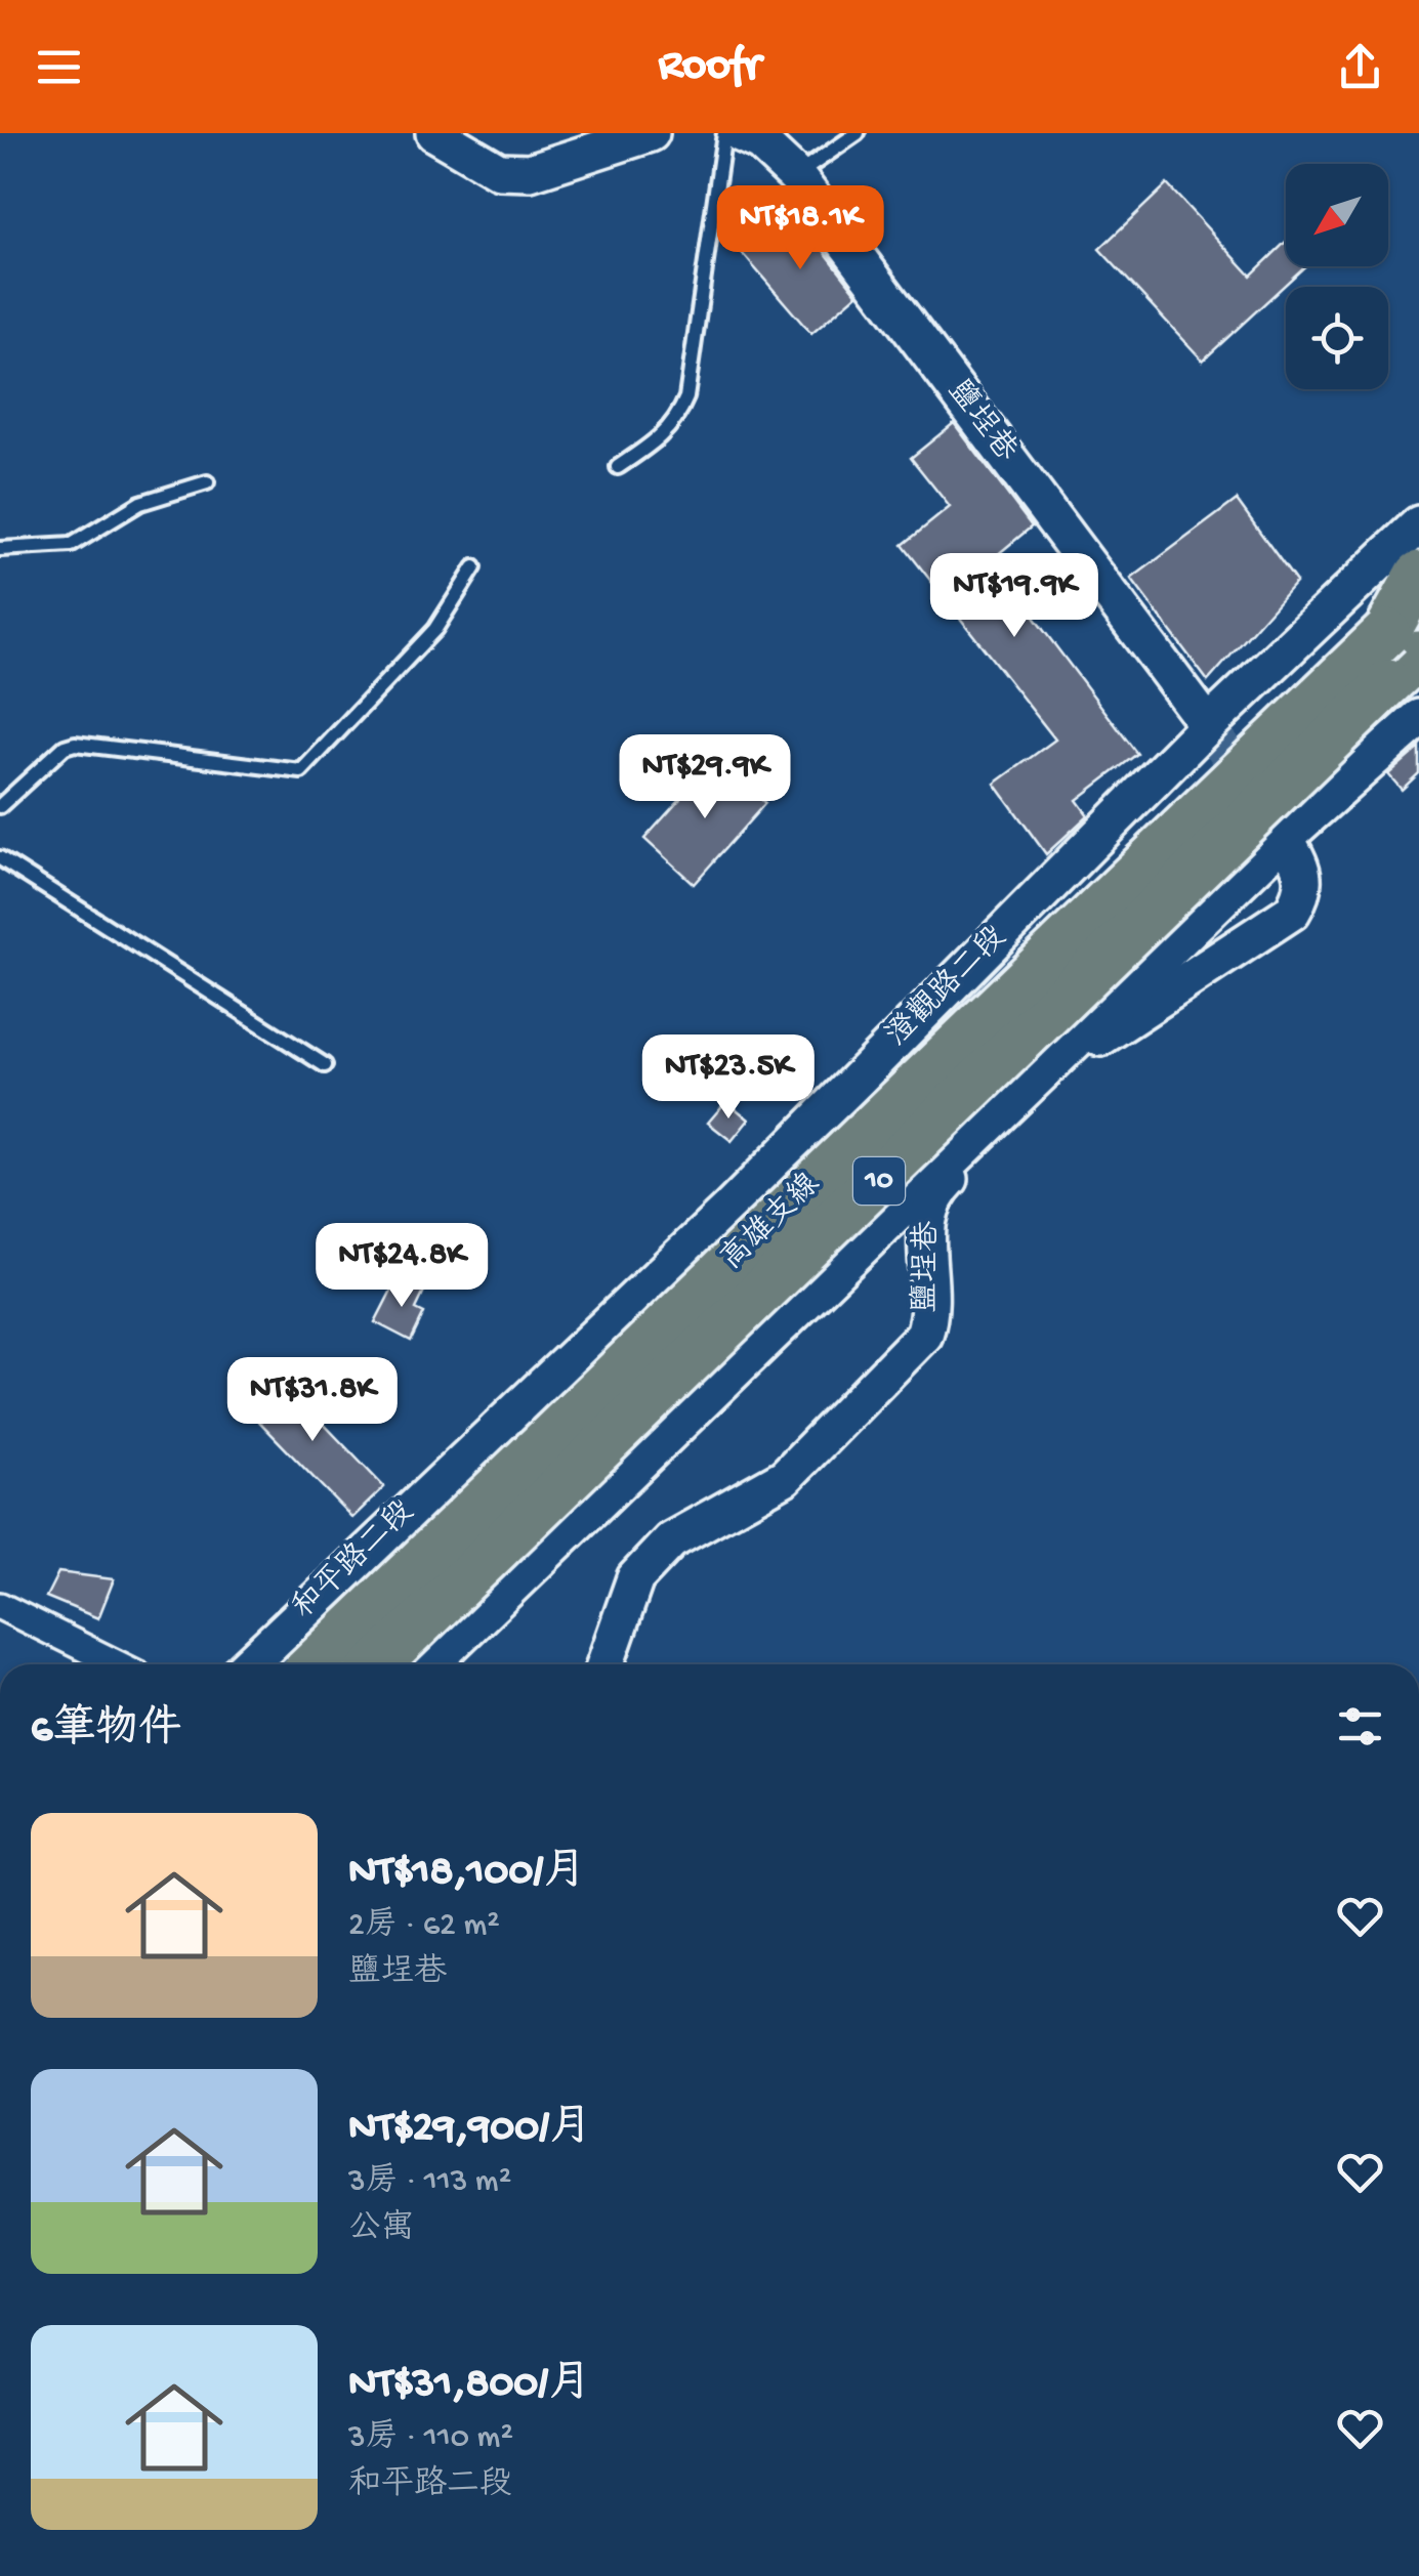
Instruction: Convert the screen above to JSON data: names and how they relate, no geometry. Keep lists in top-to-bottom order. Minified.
{"streets":{"highway":["10","高雄支線"],"street":["鹽埕巷","澄觀路二段","和平路二段"]},"crossings":[["鹽埕巷","澄觀路二段"],["澄觀路二段","和平路二段"]],"north":"bottom left","page":{"header":"Roofr","price":["NT$18.1K","NT$19.9K","NT$29.9K","NT$23.5K","NT$24.8K","NT$31.8K"],"heading":"6筆物件","list":[{"name":"NT$18,100/月","note":"2房 · 62 m² · 鹽埕巷"},{"name":"NT$29,900/月","note":"3房 · 113 m² · 公寓"},{"name":"NT$31,800/月","note":"3房 · 110 m² · 和平路二段"}]}}
